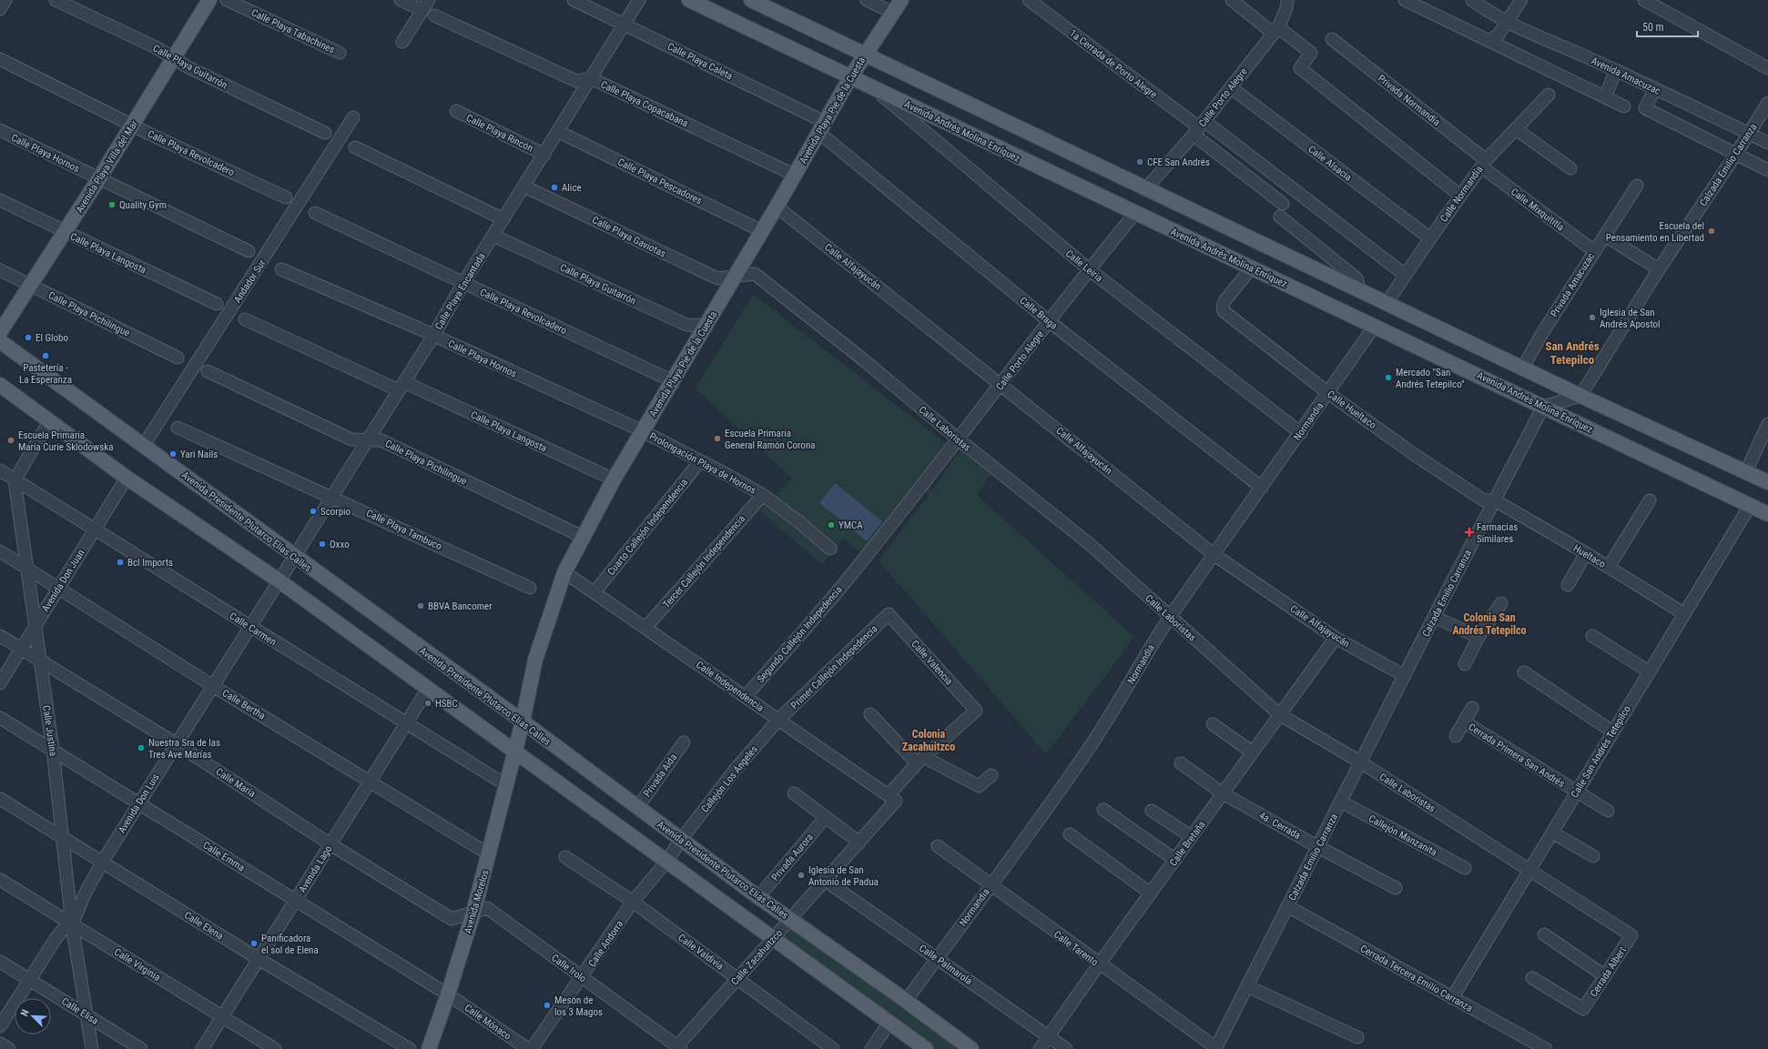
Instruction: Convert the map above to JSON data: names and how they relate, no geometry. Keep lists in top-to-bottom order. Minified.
{"streets":{"main road":["Avenida Playa Pie de la Cuesta","Avenida Andrés Molina Enríquez","Avenida Playa Villa del Mar","Avenida Presidente Plutarco Elías Calles","Avenida Morelos"],"street":["Calle Playa Tabachines","Calle Playa Caleta","1a Cerrada de Porto Alegre","Calle Playa Guitarrón","Avenida Amacuzac","Calle Porto Alegre","Privada Normandía","Calle Playa Copacabana","Calle Playa Rincón","Calle Playa Hornos","Calle Playa Revolcadero","Calle Alsacia","Calzada Emilio Carranza","Calle Playa Pescadores","Calle Normandía","Calle Mixquititla","Calle Playa Gaviotas","Calle Playa Langosta","Calle Leiria","Calle Alfajayucán","Andador Sur","Privada Amacuzac","Calle Playa Encantada","Calle Braga","Calle Playa Pichilingue","Calle Hueltaco","Normandia","Calle Laboristas","Prolongación Playa de Hornos","Cuarto Callejón Independencia","Calle Playa Tambuco","Hueltaco","Tercer Callejón Independencia","Avenida Don Juan","Calle Carmen","Segundo Callejón Indepedencia","Calle Valencia","Primer Callejón Indepedencia","Calle Independencia","Calle Bertha","Calle Justina","Calle San Andrés Tetepilco","Cerrada Primera San Andrés","Privada Aida","Callejón Los Ángeles","Calle María","Avenida Don Luis","4a. Cerrada","Callejón Manzanita","Calle Bretaña","Calle Emma","Privada Aurora","Avenida Lago","Calle Elena","Calle Andorra","Calle Tarento","Calle Valdivia","Calle Zacahuitzco","Calle Virginia","Calle Palmarola","Calle Irolo","Cerrada Albert","Cerrada Tercera Emilio Carranza","Calle Elisa","Calle Mónaco"]},"crossings":[["Calle Playa Caleta","Avenida Playa Pie de la Cuesta"],["Calle Playa Caleta","Calle Playa Encantada"],["Calle Playa Caleta","Calle Braga"],["1a Cerrada de Porto Alegre","Calle Porto Alegre"],["Calle Playa Guitarrón","Avenida Playa Pie de la Cuesta"],["Calle Playa Guitarrón","Avenida Playa Villa del Mar"],["Calle Playa Guitarrón","Calle Playa Encantada"],["Avenida Amacuzac","Calzada Emilio Carranza"],["Calle Porto Alegre","Avenida Andrés Molina Enríquez"],["Calle Porto Alegre","Calle Alsacia"],["Calle Porto Alegre","Calle Leiria"],["Calle Porto Alegre","Calle Alfajayucán"],["Calle Porto Alegre","Calle Braga"],["Calle Porto Alegre","Calle Laboristas"],["Calle Porto Alegre","Segundo Callejón Indepedencia"],["Privada Normandía","Calle Normandía"],["Privada Normandía","Calle Mixquititla"],["Calle Playa Copacabana","Avenida Playa Pie de la Cuesta"],["Calle Playa Copacabana","Calle Playa Encantada"],["Avenida Playa Pie de la Cuesta","Avenida Andrés Molina Enríquez"],["Avenida Playa Pie de la Cuesta","Calle Playa Hornos"],["Avenida Playa Pie de la Cuesta","Calle Playa Revolcadero"],["Avenida Playa Pie de la Cuesta","Calle Playa Pescadores"],["Avenida Playa Pie de la Cuesta","Calle Playa Gaviotas"],["Avenida Playa Pie de la Cuesta","Calle Playa Langosta"],["Avenida Playa Pie de la Cuesta","Calle Alfajayucán"],["Avenida Playa Pie de la Cuesta","Calle Braga"],["Avenida Playa Pie de la Cuesta","Calle Playa Pichilingue"],["Avenida Playa Pie de la Cuesta","Calle Laboristas"],["Avenida Playa Pie de la Cuesta","Prolongación Playa de Hornos"],["Avenida Playa Pie de la Cuesta","Avenida Presidente Plutarco Elías Calles"],["Avenida Playa Pie de la Cuesta","Calle Independencia"],["Avenida Playa Pie de la Cuesta","Avenida Morelos"],["Avenida Andrés Molina Enríquez","Calzada Emilio Carranza"],["Avenida Andrés Molina Enríquez","Calle Leiria"],["Avenida Andrés Molina Enríquez","Calle Hueltaco"],["Avenida Andrés Molina Enríquez","Normandia"],["Avenida Andrés Molina Enríquez","Calle San Andrés Tetepilco"],["Calle Playa Rincón","Calle Playa Encantada"],["Calle Playa Hornos","Avenida Playa Villa del Mar"],["Calle Playa Hornos","Calle Playa Encantada"],["Calle Playa Hornos","Prolongación Playa de Hornos"],["Calle Playa Revolcadero","Avenida Playa Villa del Mar"],["Calle Playa Revolcadero","Calle Playa Encantada"],["Calle Alsacia","Calle Normandía"],["Calzada Emilio Carranza","Calle Alfajayucán"],["Calzada Emilio Carranza","Calle Hueltaco"],["Calzada Emilio Carranza","Calle Laboristas"],["Calzada Emilio Carranza","Hueltaco"],["Calzada Emilio Carranza","4a. Cerrada"],["Calzada Emilio Carranza","Callejón Manzanita"],["Calzada Emilio Carranza","Calle Tarento"],["Calzada Emilio Carranza","Cerrada Tercera Emilio Carranza"],["Avenida Playa Villa del Mar","Calle Playa Langosta"],["Avenida Playa Villa del Mar","Calle Playa Pichilingue"],["Calle Playa Pescadores","Calle Playa Encantada"],["Calle Normandía","Calle Mixquititla"],["Calle Mixquititla","Privada Amacuzac"],["Calle Playa Gaviotas","Calle Playa Encantada"],["Calle Playa Gaviotas","Calle Laboristas"],["Calle Playa Langosta","Calle Playa Encantada"],["Calle Leiria","Normandia"],["Calle Alfajayucán","Normandia"],["Calle Alfajayucán","Calle Bretaña"],["Andador Sur","Avenida Presidente Plutarco Elías Calles"],["Calle Playa Encantada","Calle Playa Pichilingue"],["Calle Playa Encantada","Avenida Presidente Plutarco Elías Calles"],["Calle Playa Encantada","Calle Playa Tambuco"],["Calle Playa Encantada","Avenida Don Luis"],["Calle Braga","Normandia"],["Calle Hueltaco","Normandia"],["Calle Hueltaco","Hueltaco"],["Normandia","Calle Laboristas"],["Normandia","Avenida Presidente Plutarco Elías Calles"],["Normandia","Calle Tarento"],["Normandia","Calle Palmarola"],["Calle Laboristas","Calle San Andrés Tetepilco"],["Calle Laboristas","Calle Bretaña"],["Calle Laboristas","Cerrada Albert"],["Prolongación Playa de Hornos","Cuarto Callejón Independencia"],["Prolongación Playa de Hornos","Tercer Callejón Independencia"],["Avenida Presidente Plutarco Elías Calles","Privada Aida"],["Avenida Presidente Plutarco Elías Calles","Callejón Los Ángeles"],["Avenida Presidente Plutarco Elías Calles","Privada Aurora"],["Avenida Presidente Plutarco Elías Calles","Calle Andorra"],["Avenida Presidente Plutarco Elías Calles","Calle Zacahuitzco"],["Cuarto Callejón Independencia","Calle Independencia"],["Hueltaco","Calle San Andrés Tetepilco"],["Tercer Callejón Independencia","Calle Independencia"],["Avenida Don Juan","Calle Carmen"],["Avenida Don Juan","Calle Bertha"],["Avenida Don Juan","Calle Justina"],["Avenida Don Juan","Calle María"],["Calle Carmen","Calle Justina"],["Calle Carmen","Avenida Don Luis"],["Calle Carmen","Avenida Lago"],["Calle Carmen","Avenida Morelos"],["Segundo Callejón Indepedencia","Calle Independencia"],["Calle Valencia","Primer Callejón Indepedencia"],["Calle Valencia","Calle Zacahuitzco"],["Primer Callejón Indepedencia","Calle Independencia"],["Primer Callejón Indepedencia","Callejón Los Ángeles"],["Calle Independencia","Callejón Los Ángeles"],["Calle Independencia","Calle Zacahuitzco"],["Calle Bertha","Calle Justina"],["Calle Bertha","Avenida Don Luis"],["Calle Bertha","Avenida Lago"],["Calle Bertha","Avenida Morelos"],["Calle Justina","Calle María"],["Calle Justina","Avenida Don Luis"],["Calle Justina","Calle Emma"],["Calle Justina","Calle Elena"],["Calle Justina","Calle Virginia"],["Calle Justina","Calle Elisa"],["Calle San Andrés Tetepilco","Cerrada Primera San Andrés"],["Calle San Andrés Tetepilco","Cerrada Tercera Emilio Carranza"],["Callejón Los Ángeles","Calle Andorra"],["Calle María","Avenida Don Luis"],["Calle María","Avenida Lago"],["Calle María","Avenida Morelos"],["Calle María","Calle Irolo"],["Avenida Don Luis","Calle Emma"],["Avenida Don Luis","Calle Elena"],["Avenida Don Luis","Calle Virginia"],["4a. Cerrada","Calle Bretaña"],["Calle Bretaña","Calle Tarento"],["Calle Bretaña","Calle Palmarola"],["Calle Emma","Avenida Lago"],["Calle Emma","Avenida Morelos"],["Calle Emma","Calle Mónaco"],["Avenida Lago","Calle Elena"],["Avenida Lago","Calle Virginia"],["Avenida Morelos","Calle Irolo"],["Avenida Morelos","Calle Mónaco"],["Calle Andorra","Calle Valdivia"],["Calle Andorra","Calle Irolo"],["Calle Valdivia","Calle Zacahuitzco"],["Calle Zacahuitzco","Calle Palmarola"],["Calle Zacahuitzco","Calle Irolo"]],"districts":["San Andrés Tetepilco","Colonia San Andrés Tetepilco","Colonia Zacahuitzco"],"places":{"other":["CFE San Andrés","Alice","Quality Gym","Escuela del Pensamiento en Libertad","Iglesia de San Andrés Apostol","El Globo","Pastetería - La Esperanza","Mercado \"San Andrés Tetepilco\"","Escuela Primaria General Ramón Corona","Escuela Primaria María Curie Sklodowska","Yari Nails","Scorpio","YMCA","Oxxo","Bcl Imports","BBVA Bancomer","HSBC","Nuestra Sra de las Tres Ave Marías","Iglesia de San Antonio de Padua","Panificadora el sol de Elena","Mesón de los 3 Magos"],"health":["Farmacias Similares"]},"scale_bar":"50 m","north":"top left"}
